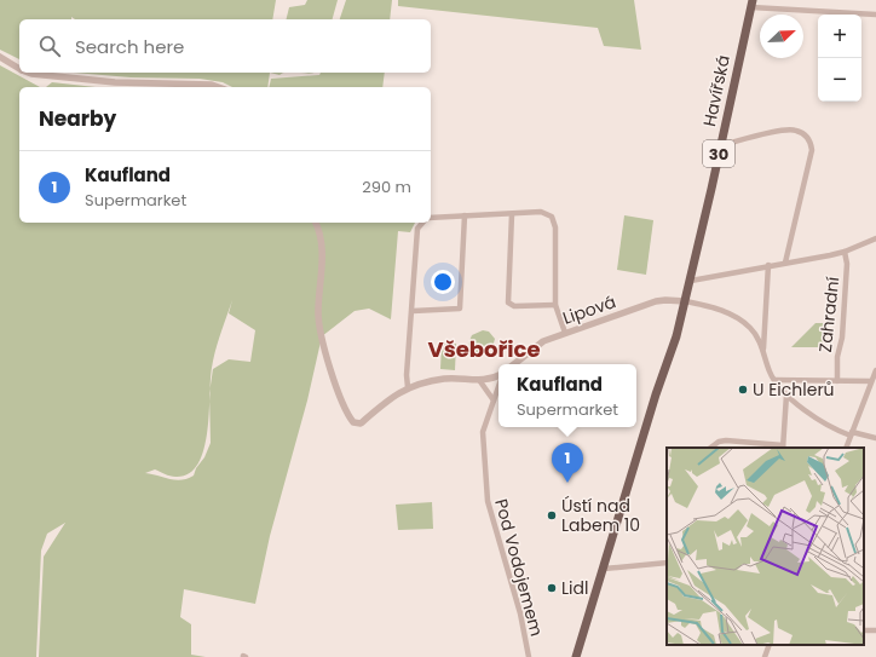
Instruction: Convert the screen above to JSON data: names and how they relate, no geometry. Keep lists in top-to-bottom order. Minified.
{"streets":{"main road":["Havířská","30"],"street":["Lipová","Zahradní","Pod Vodojemem"]},"crossings":[["Havířská","30"],["Havířská","Lipová"],["30","Lipová"]],"districts":["Všebořice"],"places":["U Eichlerů","Ústí nad Labem 10","Lidl"],"north":"top right","page":{"map_buttons":["+","−"],"search":"Search here","heading":"Nearby","list":[{"mark":"1","name":"Kaufland","note":"Supermarket","value":"290 m"}],"popup":["Kaufland","Supermarket"],"pins":"1"}}
